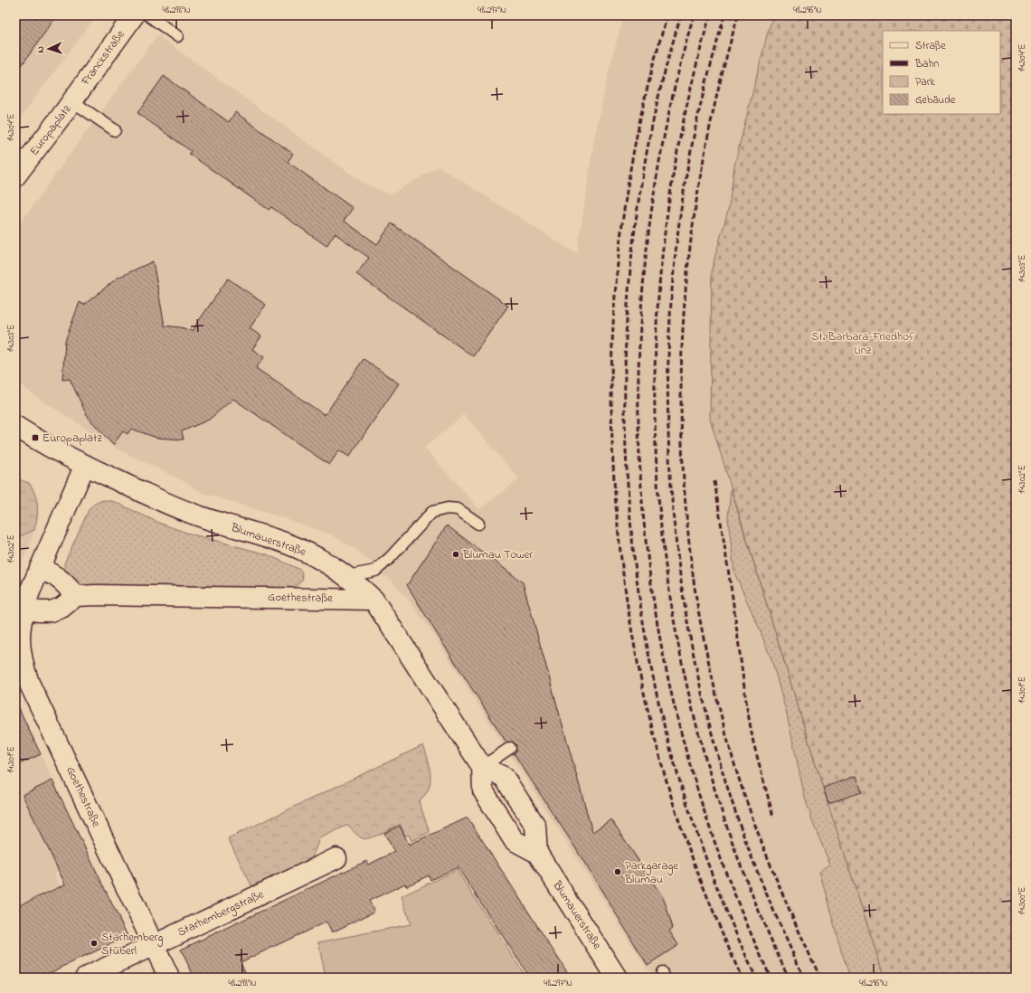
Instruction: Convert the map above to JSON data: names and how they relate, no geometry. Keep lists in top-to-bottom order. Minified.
{"streets":{"street":["Franckstraße","Europaplatz","Blumauerstraße","Goethestraße","Starhembergstraße"]},"crossings":[["Franckstraße","Europaplatz"],["Blumauerstraße","Goethestraße"],["Goethestraße","Starhembergstraße"]],"parks":["St. Barbara-Friedhof Linz"],"places":{"transit":["Europaplatz"],"other":["Blumau Tower","Parkgarage Blumau","Starhemberg Stüberl"]},"legend":["Straße","Bahn","Park","Gebäude"],"north":"left","coordinates":["48.298°N","48.297°N","48.296°N","14.304°E","14.303°E","14.302°E","14.301°E","14.300°E"]}
